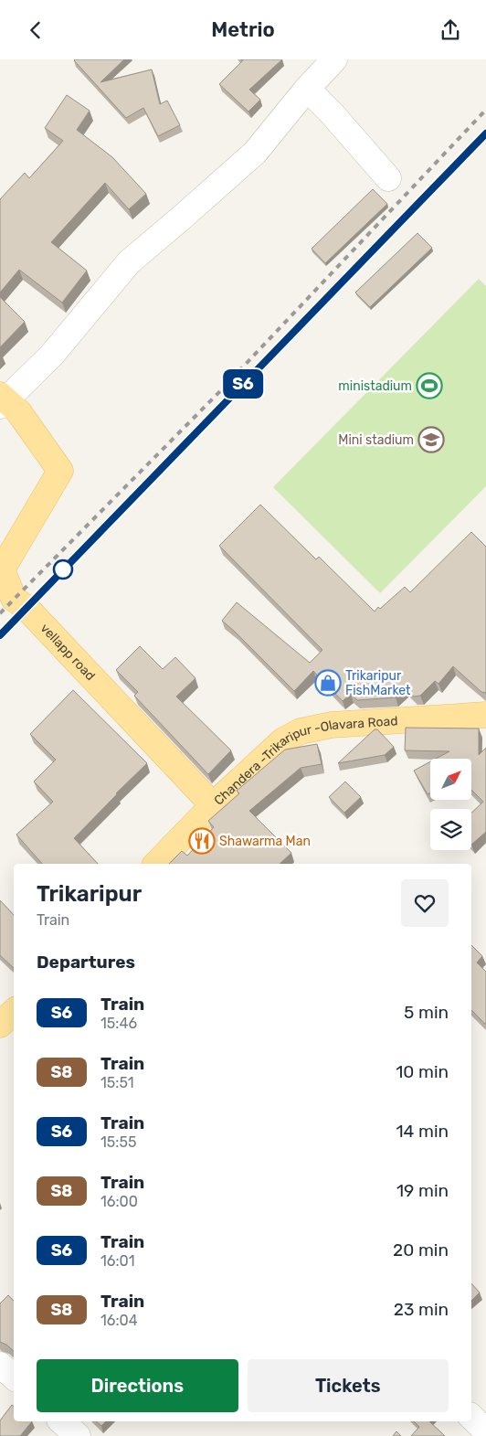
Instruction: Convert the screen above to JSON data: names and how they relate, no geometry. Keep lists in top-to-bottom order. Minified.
{"streets":{"main road":["vellapp road","Chandera -Trikaripur -Olavara Road"]},"crossings":[["vellapp road","Chandera -Trikaripur -Olavara Road"]],"places":{"sports":["ministadium"],"school or university":["Mini stadium"],"shop":["Trikaripur FishMarket"],"restaurant":["Shawarma Man"]},"north":"top right","page":{"header":"Metrio","on_map":"S6","heading":[["Trikaripur","Train"],"Departures"],"list":[{"mark":"S6","name":"Train","note":"15:46","value":"5 min"},{"mark":"S8","name":"Train","note":"15:51","value":"10 min"},{"mark":"S6","name":"Train","note":"15:55","value":"14 min"},{"mark":"S8","name":"Train","note":"16:00","value":"19 min"},{"mark":"S6","name":"Train","note":"16:01","value":"20 min"},{"mark":"S8","name":"Train","note":"16:04","value":"23 min"}],"buttons":["Directions","Tickets"]}}
